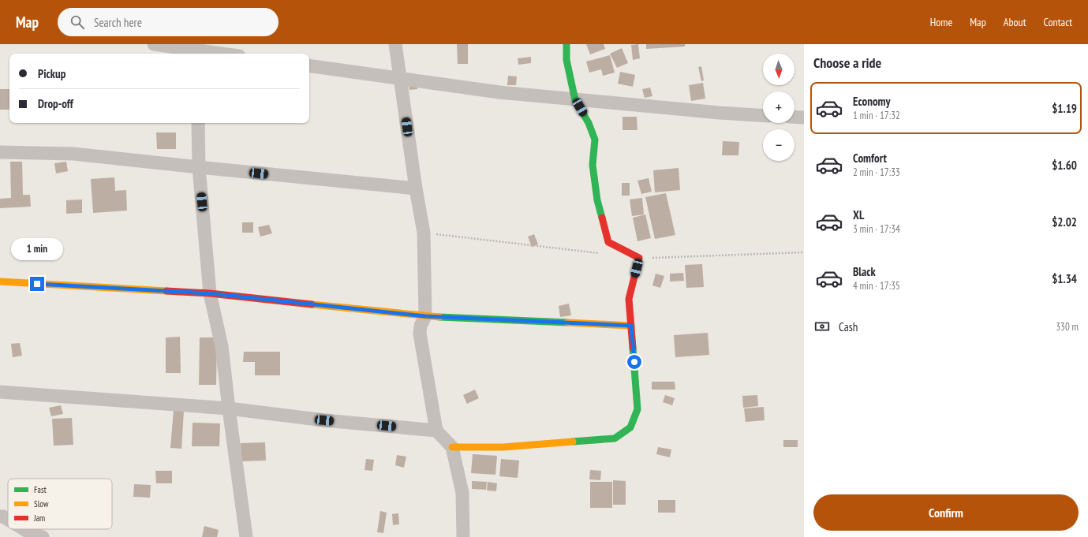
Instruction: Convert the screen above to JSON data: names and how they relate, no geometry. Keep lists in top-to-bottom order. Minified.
{"legend":["Fast","Slow","Jam"],"north":"bottom","page":{"header":"Map","search":"Search here","nav":["Home","Map","About","Contact"],"heading":"Choose a ride","map_buttons":["+","−"],"banner":["Pickup","Drop-off"],"list":[{"name":"Economy","note":"1 min · 17:32","value":"$1.19"},{"name":"Comfort","note":"2 min · 17:33","value":"$1.60"},{"name":"XL","note":"3 min · 17:34","value":"$2.02"},{"name":"Black","note":"4 min · 17:35","value":"$1.34"}],"bubble":"1 min","pay":["Cash","330 m"],"buttons":"Confirm"}}
